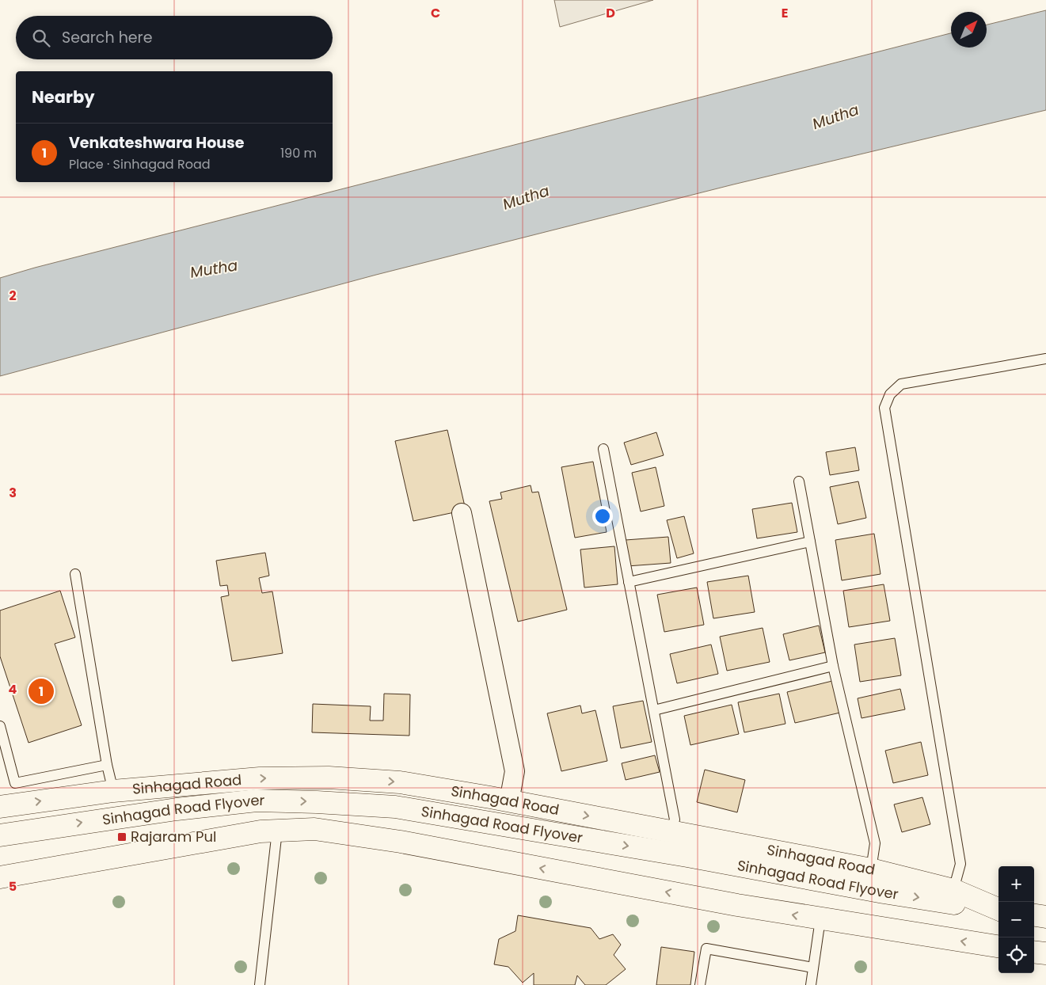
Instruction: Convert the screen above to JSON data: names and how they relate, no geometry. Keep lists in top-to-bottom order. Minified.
{"streets":{"main road":["Sinhagad Road","Sinhagad Road Flyover"]},"water":["Mutha"],"places":{"transit":["Rajaram Pul"]},"north":"top right","page":{"search":"Search here","heading":"Nearby","list":[{"mark":"1","name":"Venkateshwara House","note":"Place · Sinhagad Road","value":"190 m"}],"pins":"1","map_buttons":["+","−"]},"grid":{"columns":["C","D","E"],"rows":["2","3","4","5"]}}
